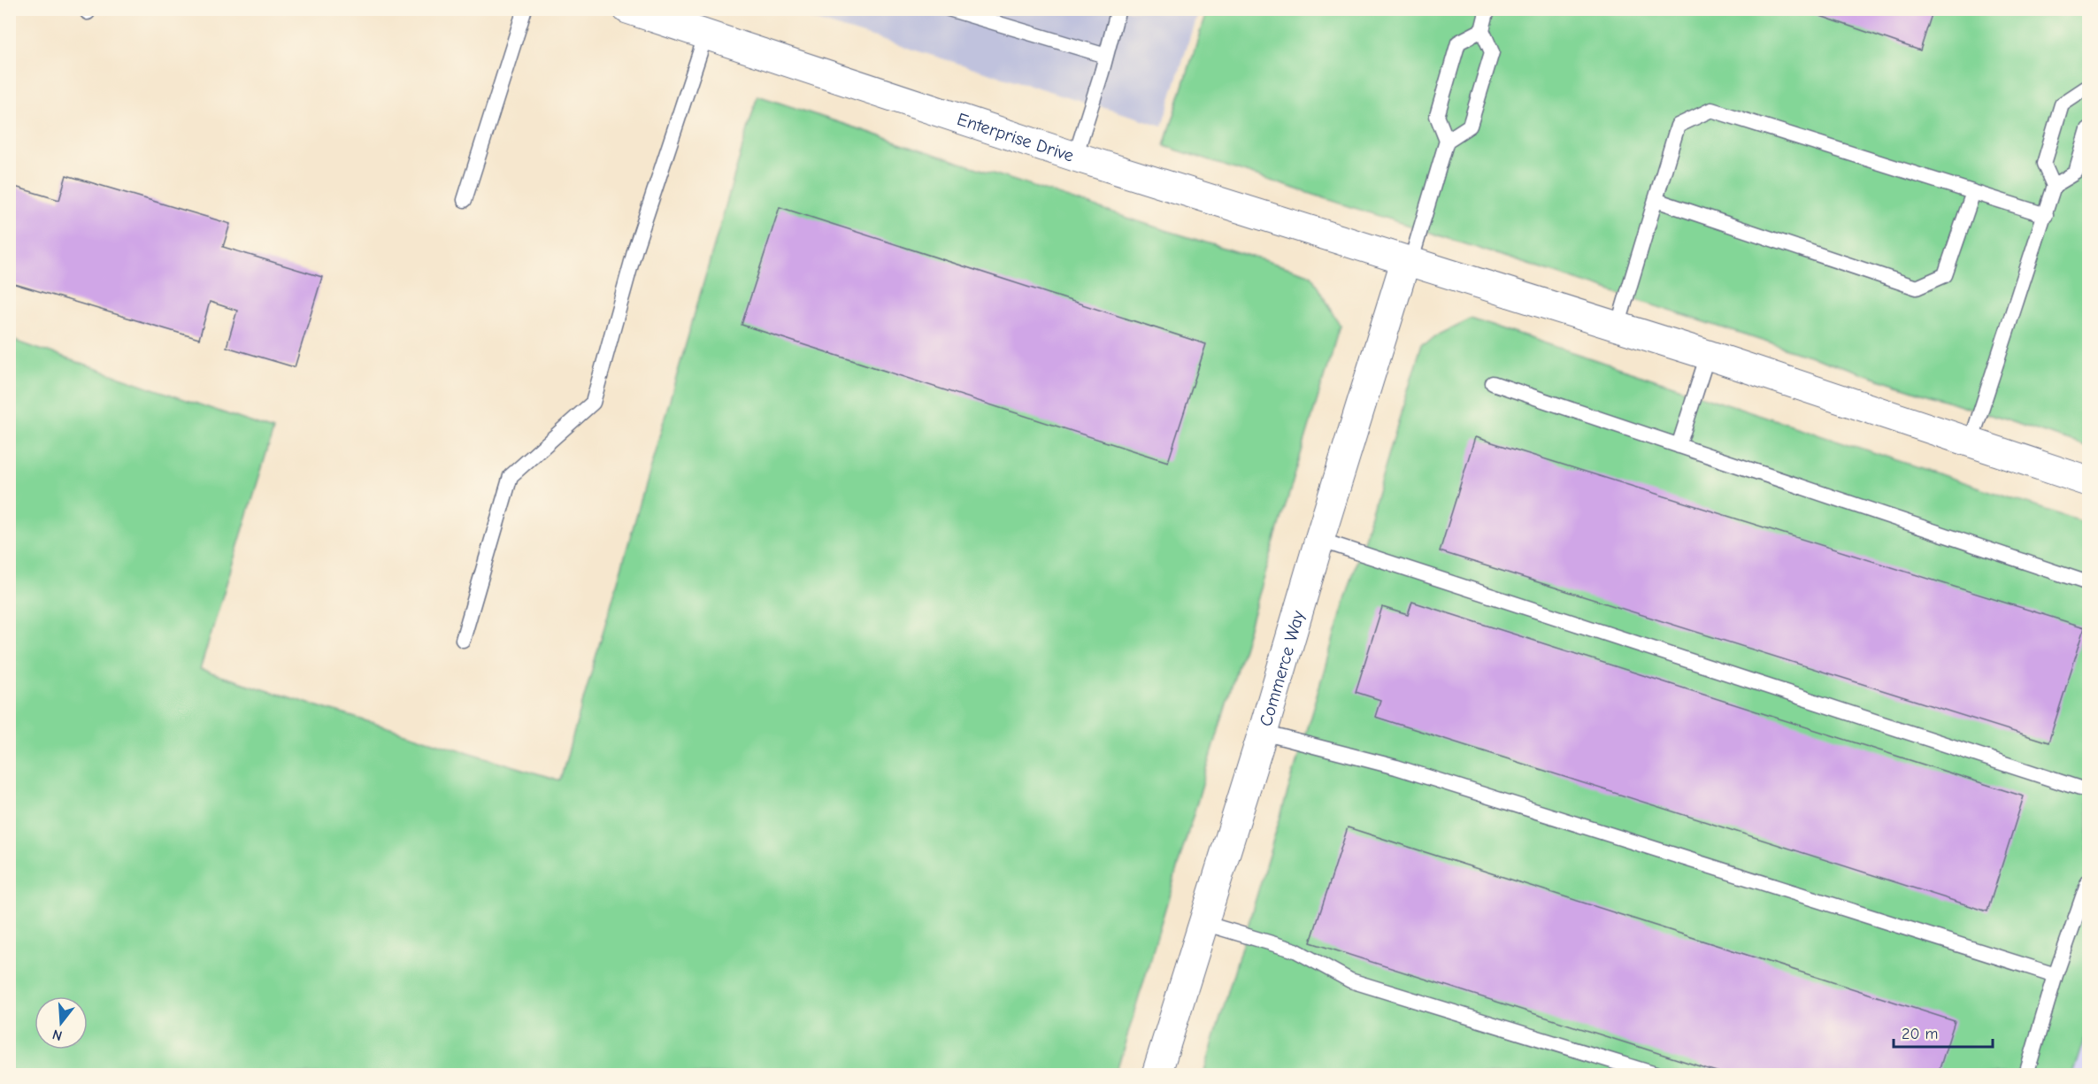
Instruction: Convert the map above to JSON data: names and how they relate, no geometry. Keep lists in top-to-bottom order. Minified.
{"streets":{"street":["Enterprise Drive","Commerce Way"]},"crossings":[["Enterprise Drive","Commerce Way"]],"scale_bar":"20 m","north":"bottom"}
